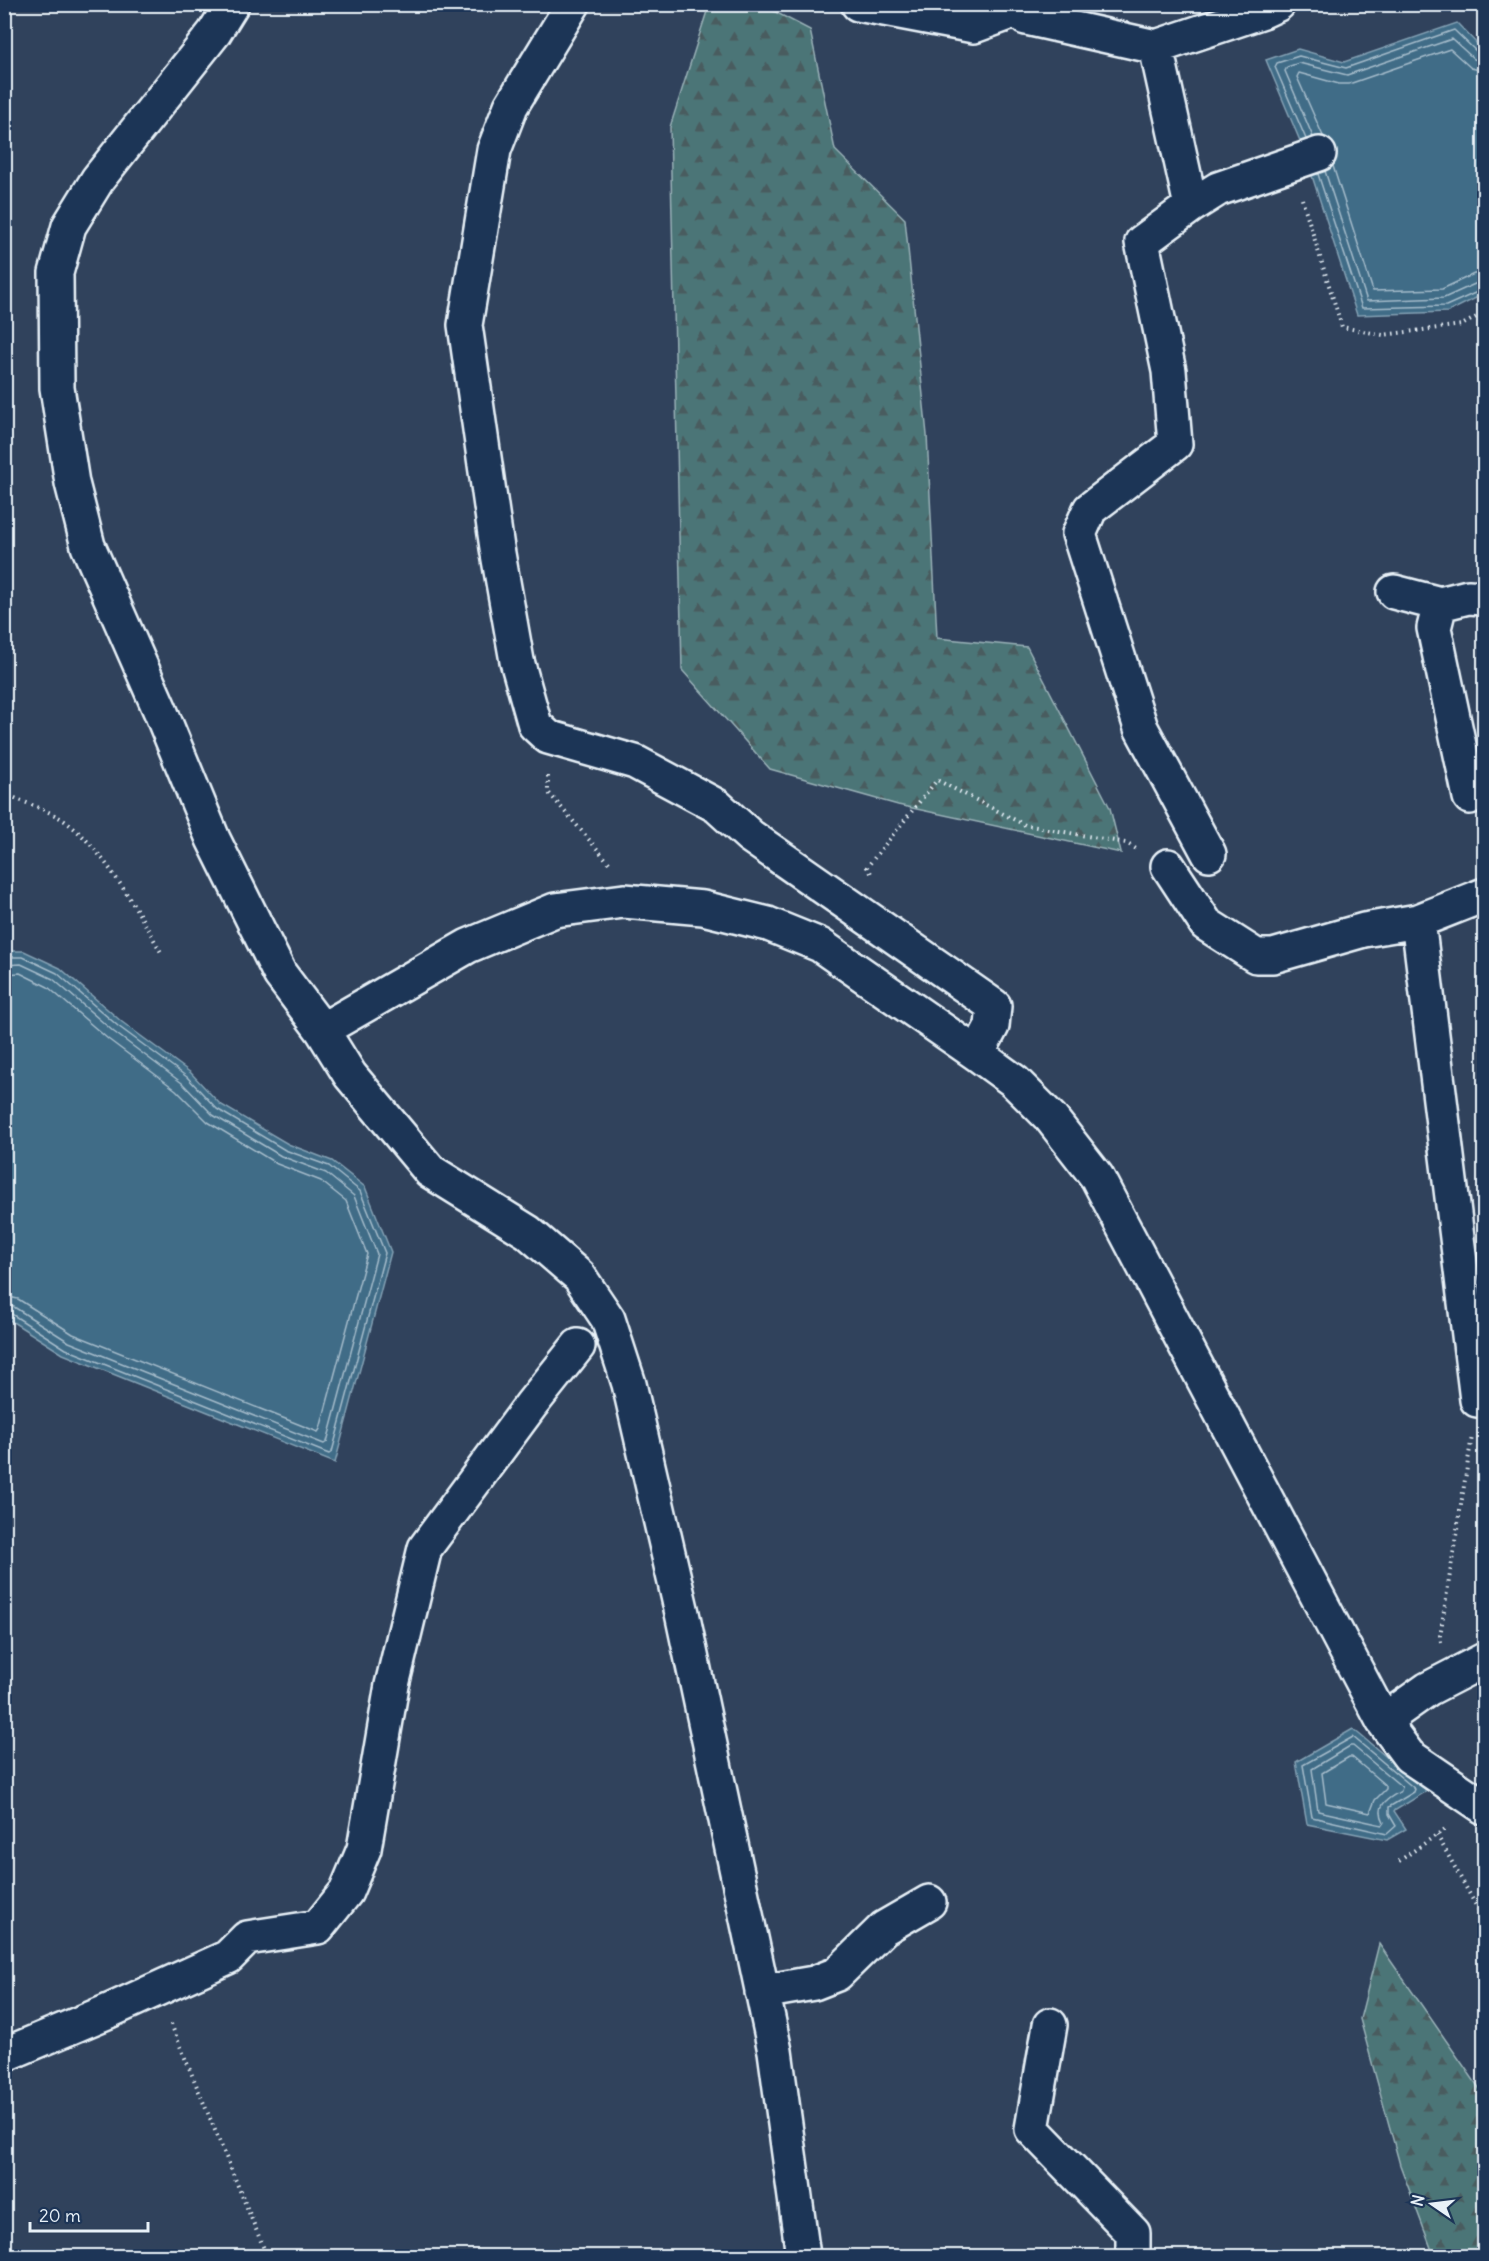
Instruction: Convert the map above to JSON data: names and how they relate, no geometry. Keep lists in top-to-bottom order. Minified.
{"scale_bar":"20 m","north":"left"}
